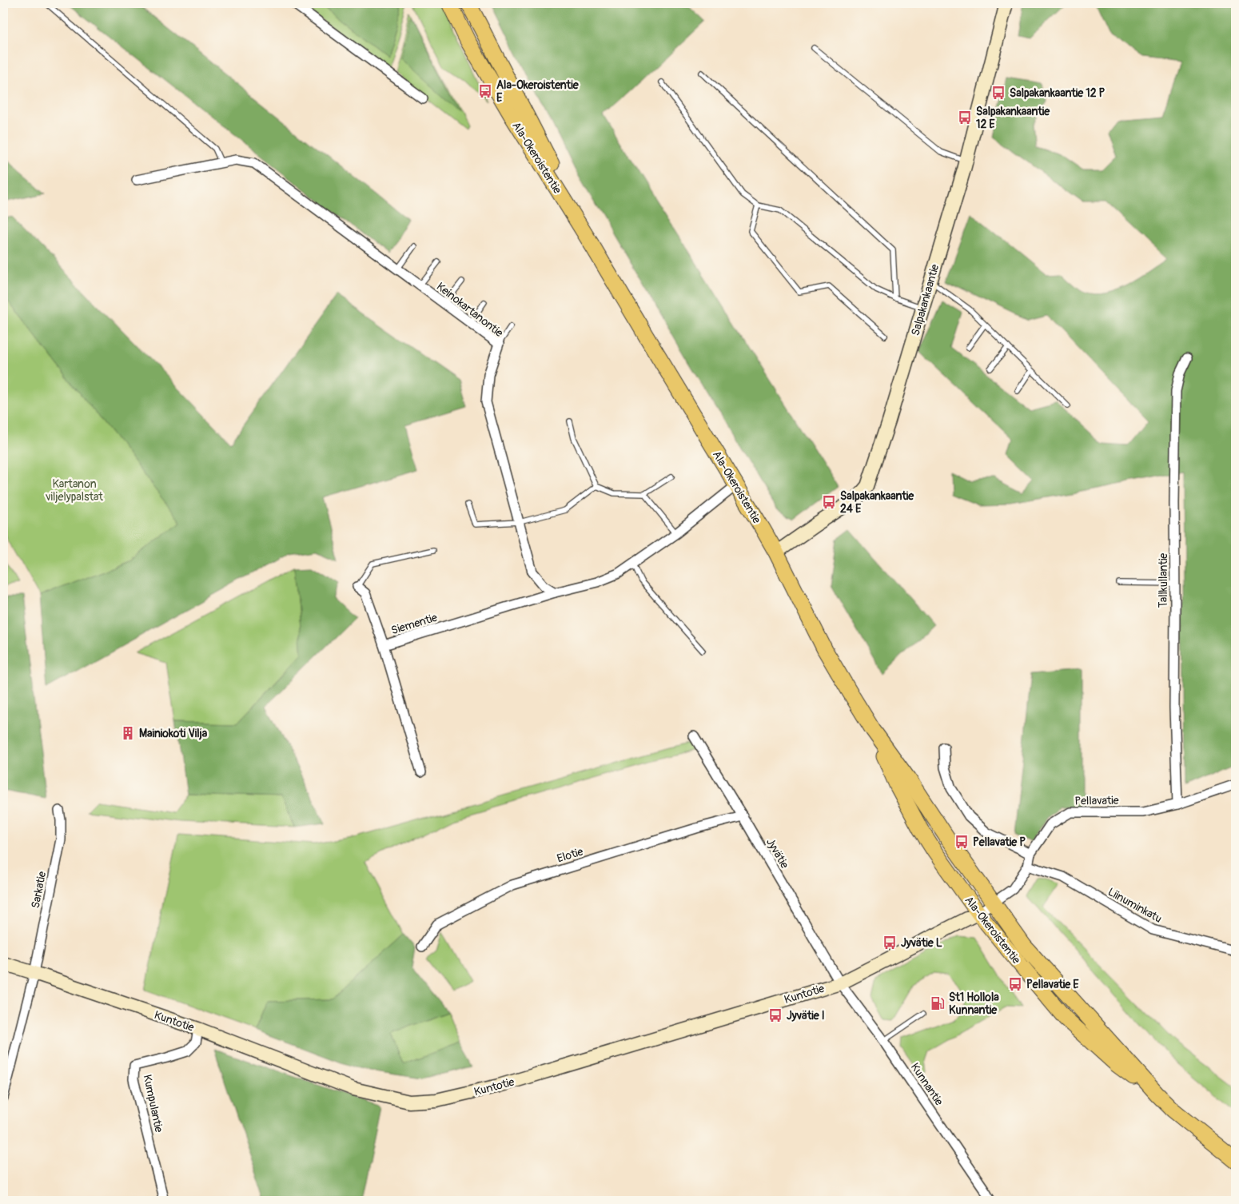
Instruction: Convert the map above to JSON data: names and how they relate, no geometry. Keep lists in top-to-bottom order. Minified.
{"streets":{"main road":["Ala-Okeroistentie"],"street":["Salpakankaantie","Keinokartanontie","Tallkullantie","Siementie","Pellavatie","Jyvätie","Elotie","Sarkatie","Liinuminkatu","Kuntotie","Kunnantie","Kumpulantie"]},"crossings":[["Ala-Okeroistentie","Salpakankaantie"],["Ala-Okeroistentie","Pellavatie"],["Ala-Okeroistentie","Kuntotie"],["Keinokartanontie","Siementie"],["Tallkullantie","Pellavatie"],["Pellavatie","Liinuminkatu"],["Pellavatie","Kuntotie"],["Jyvätie","Elotie"],["Jyvätie","Kuntotie"],["Jyvätie","Kunnantie"],["Sarkatie","Kuntotie"],["Kuntotie","Kunnantie"],["Kuntotie","Kumpulantie"]],"parks":["Kartanon viljelypalstat"],"places":{"bus stop":["Ala-Okeroistentie E","Salpakankaantie 12 P","Salpakankaantie 12 E","Salpakankaantie 24 E","Pellavatie P","Jyvätie L","Pellavatie E","Jyvätie I"],"building":["Mainiokoti Vilja"],"fuel station":["St1 Hollola Kunnantie"]}}
